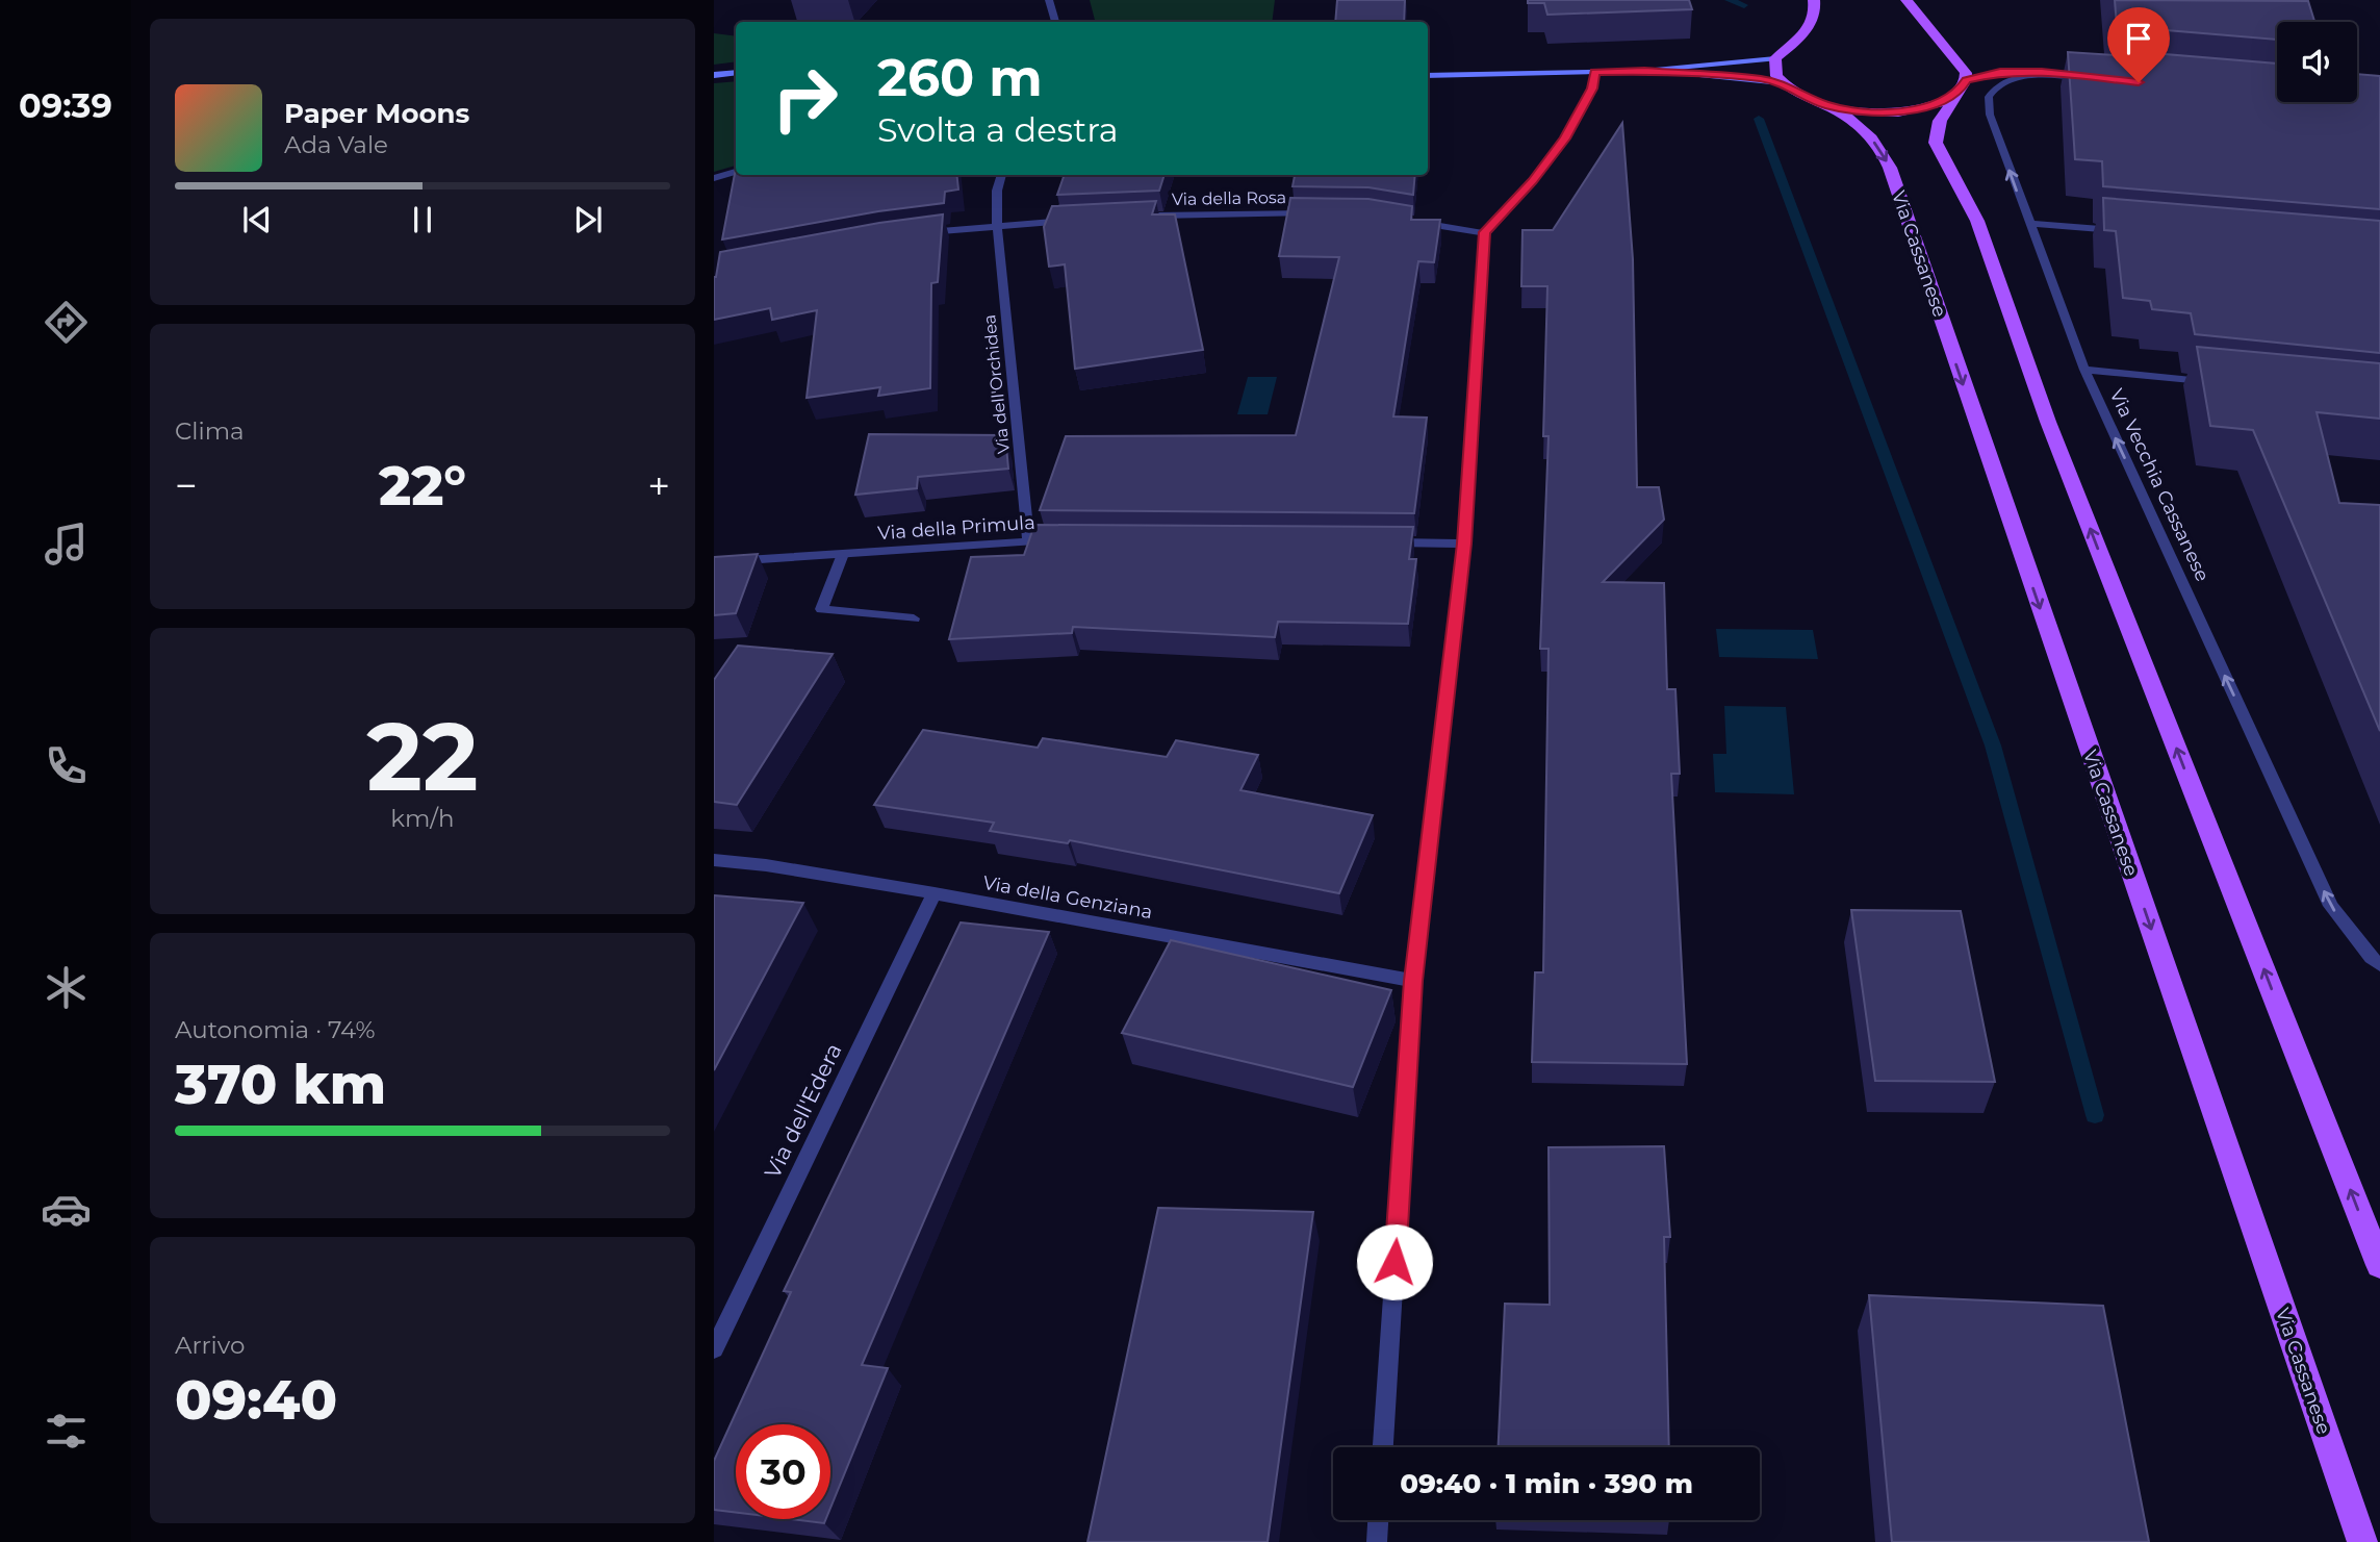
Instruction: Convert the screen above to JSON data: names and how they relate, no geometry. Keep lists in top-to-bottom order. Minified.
{"streets":{"main road":["Via Cassanese"],"street":["Via della Rosa","Via dell'Orchidea","Via Vecchia Cassanese","Via della Primula","Via della Genziana","Via dell'Edera"]},"crossings":[["Via Cassanese","Via Vecchia Cassanese"],["Via dell'Orchidea","Via della Primula"],["Via della Genziana","Via dell'Edera"]],"page":{"tabs":"09:39","turn":["260 m","Svolta a destra"],"song":["Paper Moons","Ada Vale"],"tile":["Clima",["22","km/h"],["Autonomia · 74%","370 km"],["Arrivo","09:40"]],"heat":["−","22°","+"],"limit":"30","trip":"09:40 · 1 min · 390 m"}}
